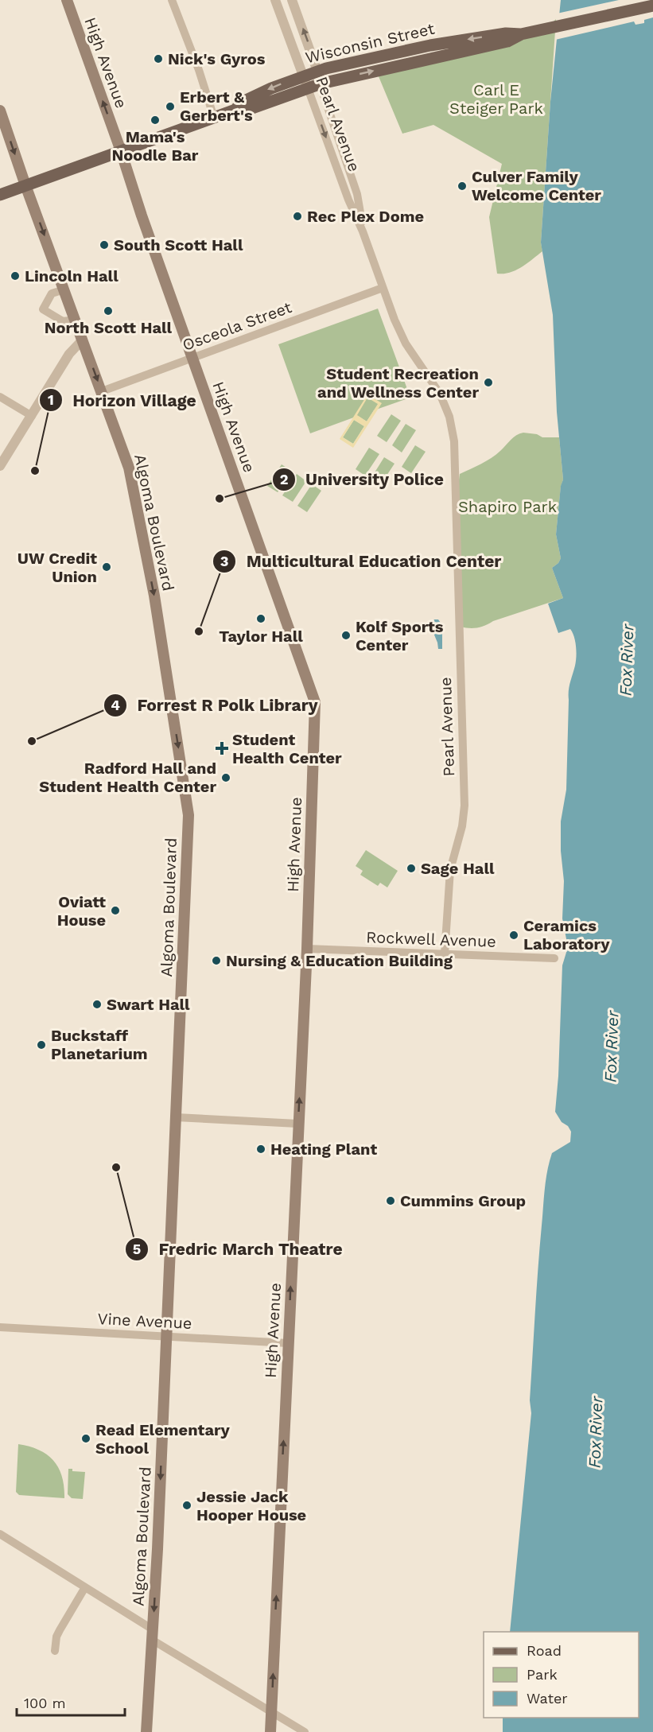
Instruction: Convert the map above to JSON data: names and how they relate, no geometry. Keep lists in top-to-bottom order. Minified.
{"streets":{"main road":["Wisconsin Street","High Avenue","Algoma Boulevard"],"street":["Pearl Avenue","Osceola Street","Rockwell Avenue","Vine Avenue"]},"crossings":[["Wisconsin Street","High Avenue"],["Wisconsin Street","Pearl Avenue"],["Wisconsin Street","Algoma Boulevard"],["High Avenue","Osceola Street"],["High Avenue","Rockwell Avenue"],["High Avenue","Vine Avenue"],["Pearl Avenue","Osceola Street"],["Pearl Avenue","Rockwell Avenue"],["Osceola Street","Algoma Boulevard"],["Algoma Boulevard","Vine Avenue"]],"one_way":["High Avenue","Algoma Boulevard"],"water":["Fox River"],"parks":["Carl E Steiger Park","Shapiro Park"],"places":{"other":["Nick's Gyros","Erbert & Gerbert's","Mama's Noodle Bar","Culver Family Welcome Center","Rec Plex Dome","South Scott Hall","Lincoln Hall","North Scott Hall","Student Recreation and Wellness Center","Horizon Village","University Police","UW Credit Union","Taylor Hall","Multicultural Education Center","Kolf Sports Center","Forrest R Polk Library","Radford Hall and Student Health Center","Sage Hall","Oviatt House","Ceramics Laboratory","Nursing & Education Building","Swart Hall","Buckstaff Planetarium","Heating Plant","Fredric March Theatre","Cummins Group","Read Elementary School","Jessie Jack Hooper House"],"health":["Student Health Center"]},"legend":["Road","Park","Water"],"scale_bar":"100 m"}
